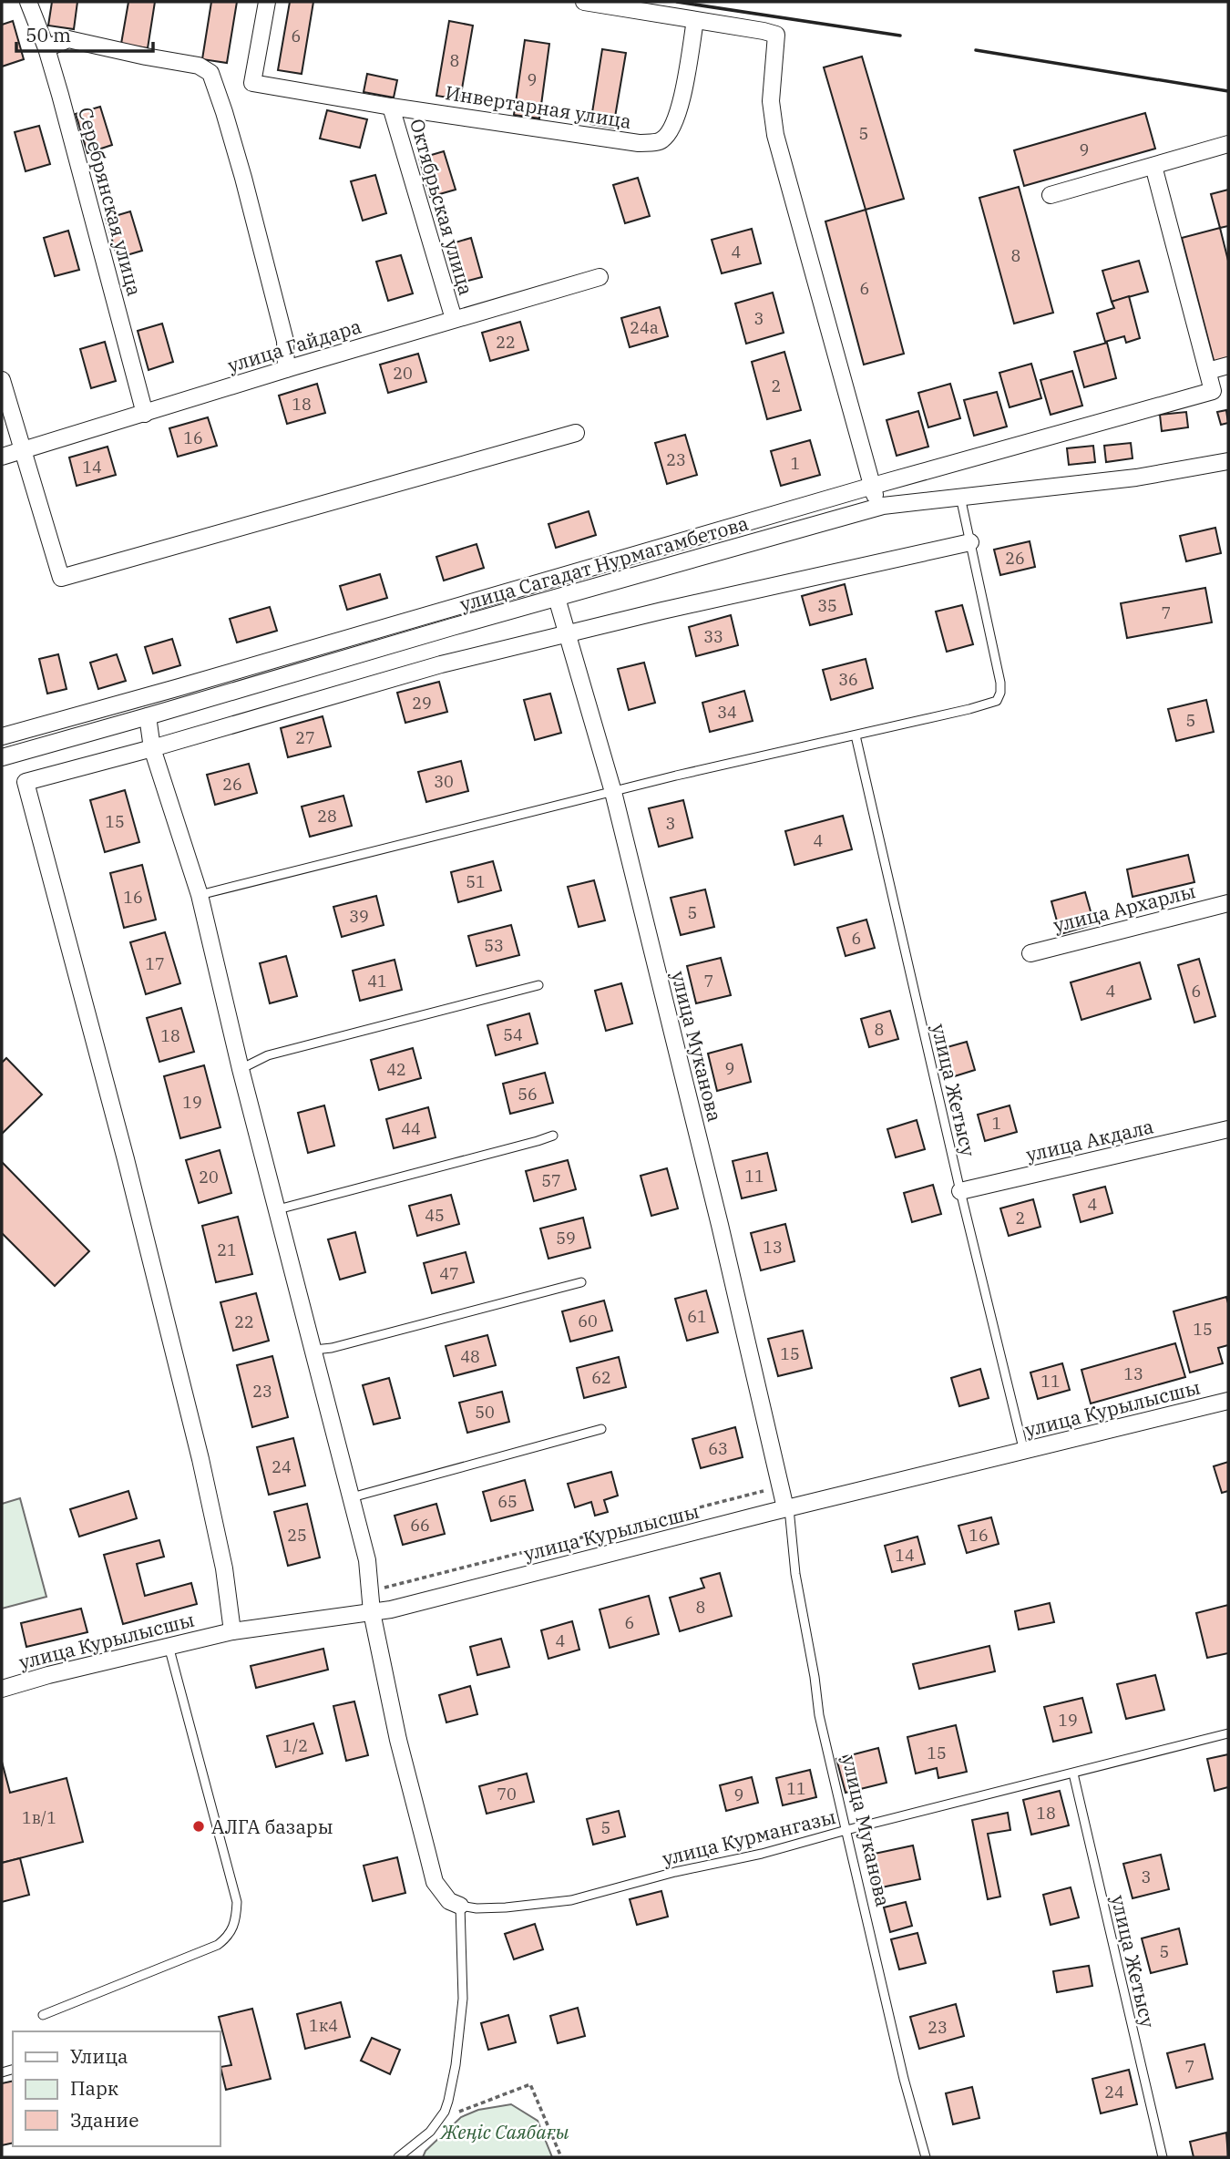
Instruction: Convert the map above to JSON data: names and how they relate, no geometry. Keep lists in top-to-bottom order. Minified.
{"streets":{"street":["Инвертарная улица","Серебрянская улица","Октябрьская улица","улица Гайдара","улица Сагадат Нурмагамбетова","улица Архарлы","улица Муканова","улица Акдала","улица Курылысшы"],"lane":["улица Жетысу","улица Курмангазы"]},"crossings":[["Инвертарная улица","Октябрьская улица"],["Серебрянская улица","улица Гайдара"],["Октябрьская улица","улица Гайдара"],["улица Сагадат Нурмагамбетова","улица Муканова"],["улица Муканова","улица Курылысшы"],["улица Муканова","улица Курмангазы"],["улица Жетысу","улица Акдала"],["улица Жетысу","улица Курылысшы"],["улица Жетысу","улица Курмангазы"]],"parks":["Жеңіс Саябағы"],"places":["АЛГА базары"],"house_numbers":["6","8","9","5","9","4","8","6","3","24а","22","20","2","18","16","23","1","14","26","35","7","33","36","29","34","5","27","30","26","28","15","3","4","51","16","5","39","6","53","17","41","7","4","6","8","54","18","9","42","56","19","1","44","11","20","57","4","45","2","59","13","21","47","61","60","22","15","15","48","13","62","11","23","50","63","24","65","66","25","16","14","8","6","4","19","1/2","15","11","70","9","18","1в/1","5","3","5","1к4","23","7","24"],"legend":["Улица","Парк","Здание"],"scale_bar":"50 m"}
